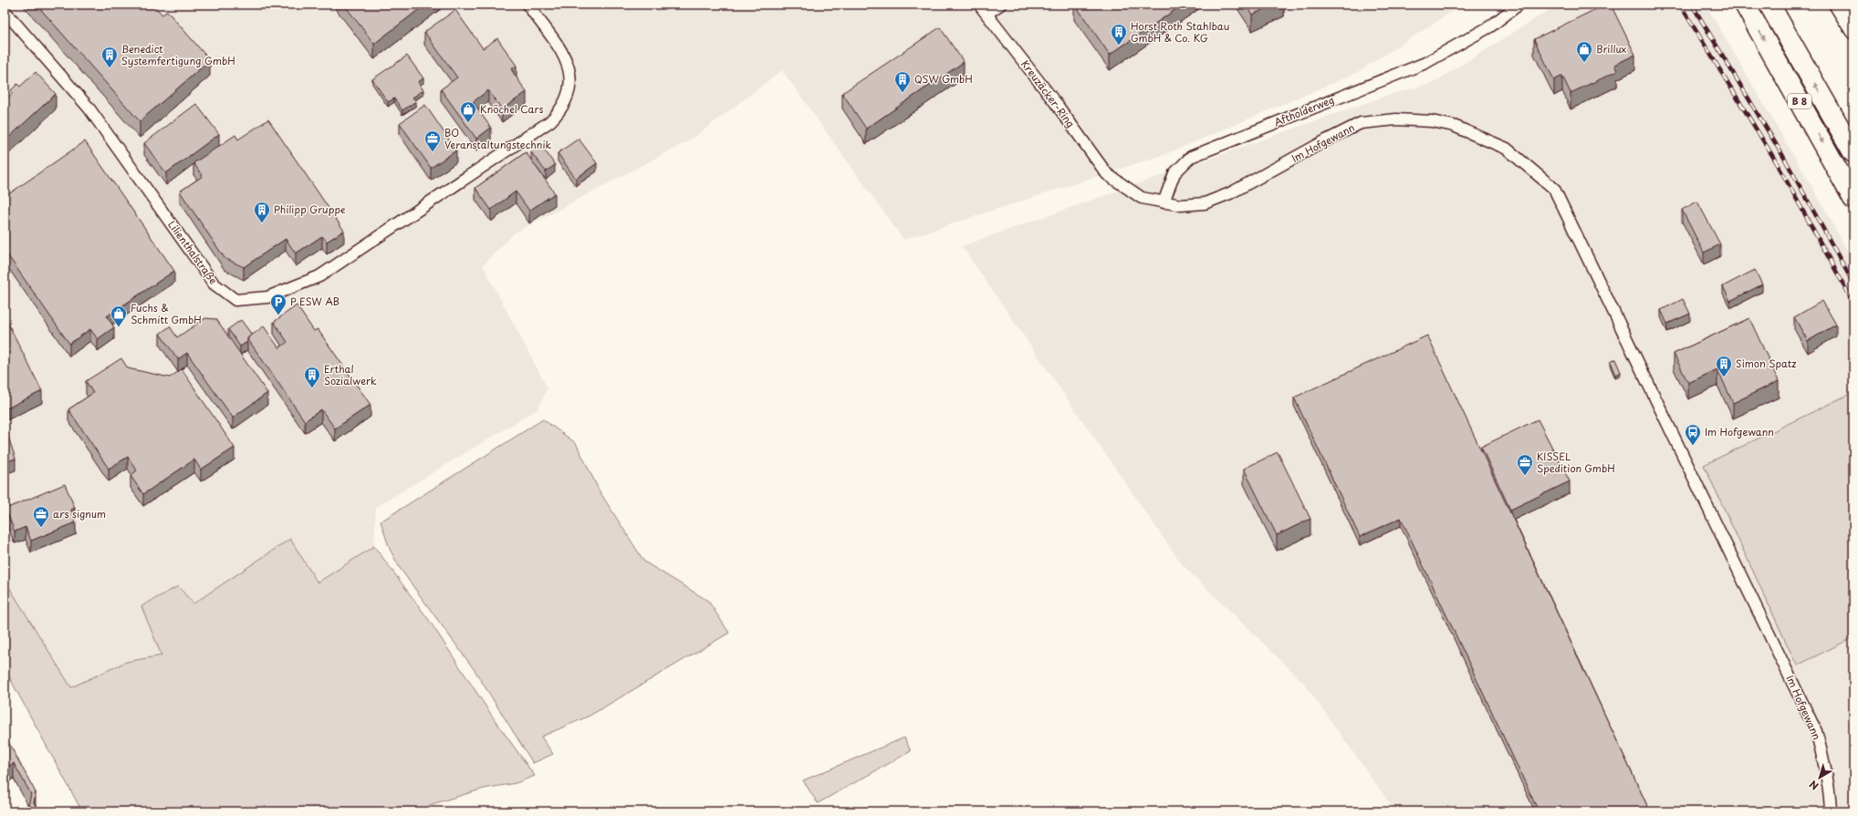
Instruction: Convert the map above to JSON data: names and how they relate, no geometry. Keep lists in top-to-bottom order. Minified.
{"streets":{"highway":["B 8"],"street":["Kreuzäcker-Ring","Aftholderweg","Im Hofgewann","Lilienthalstraße"]},"crossings":[["Kreuzäcker-Ring","Aftholderweg"],["Kreuzäcker-Ring","Im Hofgewann"],["Aftholderweg","Im Hofgewann"]],"places":{"building":["Horst Roth Stahlbau GmbH & Co. KG","Benedict Systemfertigung GmbH","QSW GmbH","Philipp Gruppe","Simon Spatz","Erthal Sozialwerk"],"shop":["Brillux","Knöchel Cars","Fuchs & Schmitt GmbH"],"office":["BO Veranstaltungstechnik","KISSEL Spedition GmbH","ars signum"],"parking":["P ESW AB"],"bus stop":["Im Hofgewann"]},"north":"bottom left"}
